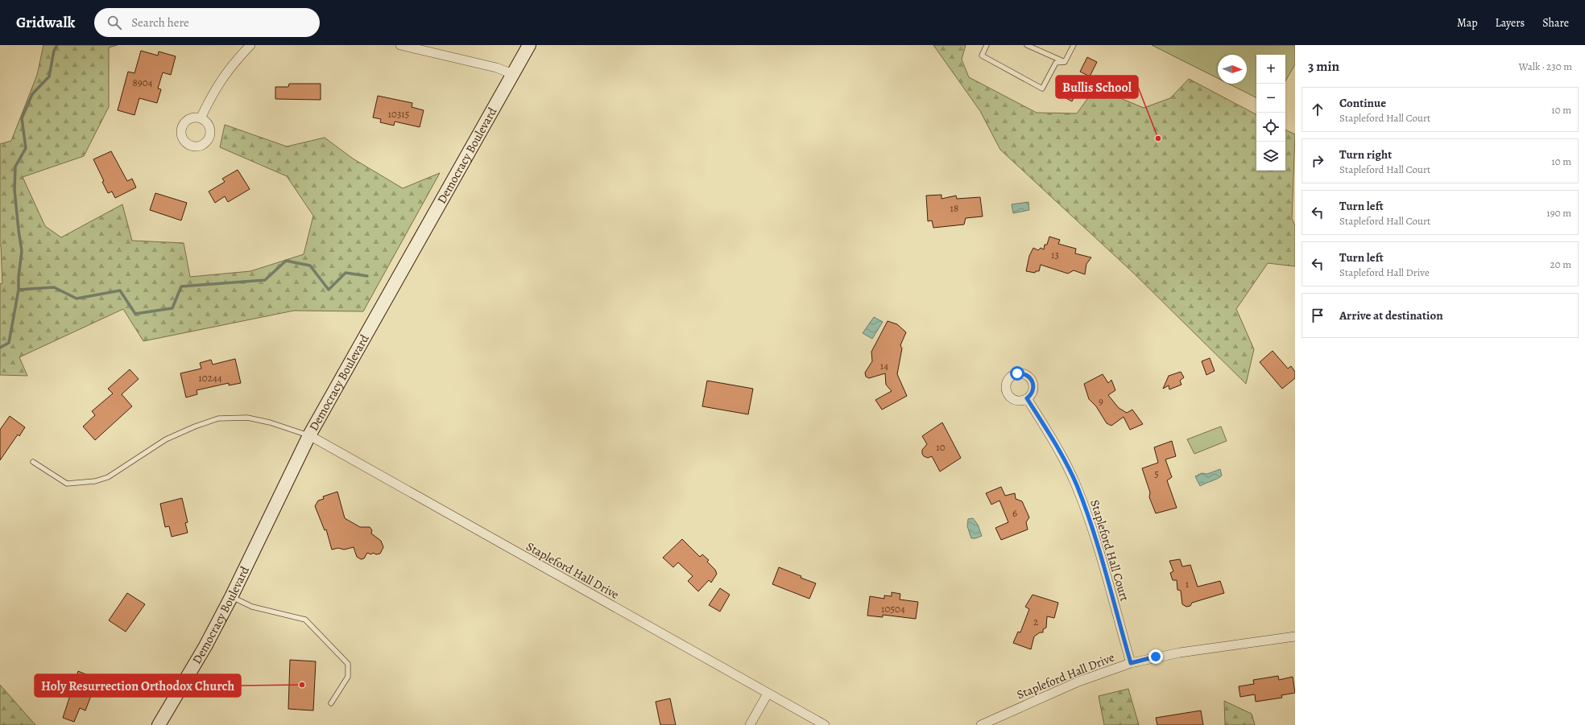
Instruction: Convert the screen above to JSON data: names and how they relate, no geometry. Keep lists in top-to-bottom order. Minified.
{"streets":{"main road":["Democracy Boulevard"],"street":["Stapleford Hall Court","Stapleford Hall Drive"]},"crossings":[["Democracy Boulevard","Stapleford Hall Drive"],["Stapleford Hall Court","Stapleford Hall Drive"]],"places":["Bullis School","Holy Resurrection Orthodox Church"],"house_numbers":["8904","10315","18","13","14","10244","9","10","5","6","1","10504","2"],"north":"right","page":{"header":"Gridwalk","search":"Search here","nav":["Map","Layers","Share"],"heading":["3 min","Walk · 230 m"],"map_buttons":["+","−"],"list":[["Continue","Stapleford Hall Court","10 m"],["Turn right","Stapleford Hall Court","10 m"],["Turn left","Stapleford Hall Court","190 m"],["Turn left","Stapleford Hall Drive","20 m"],"Arrive at destination"]}}
